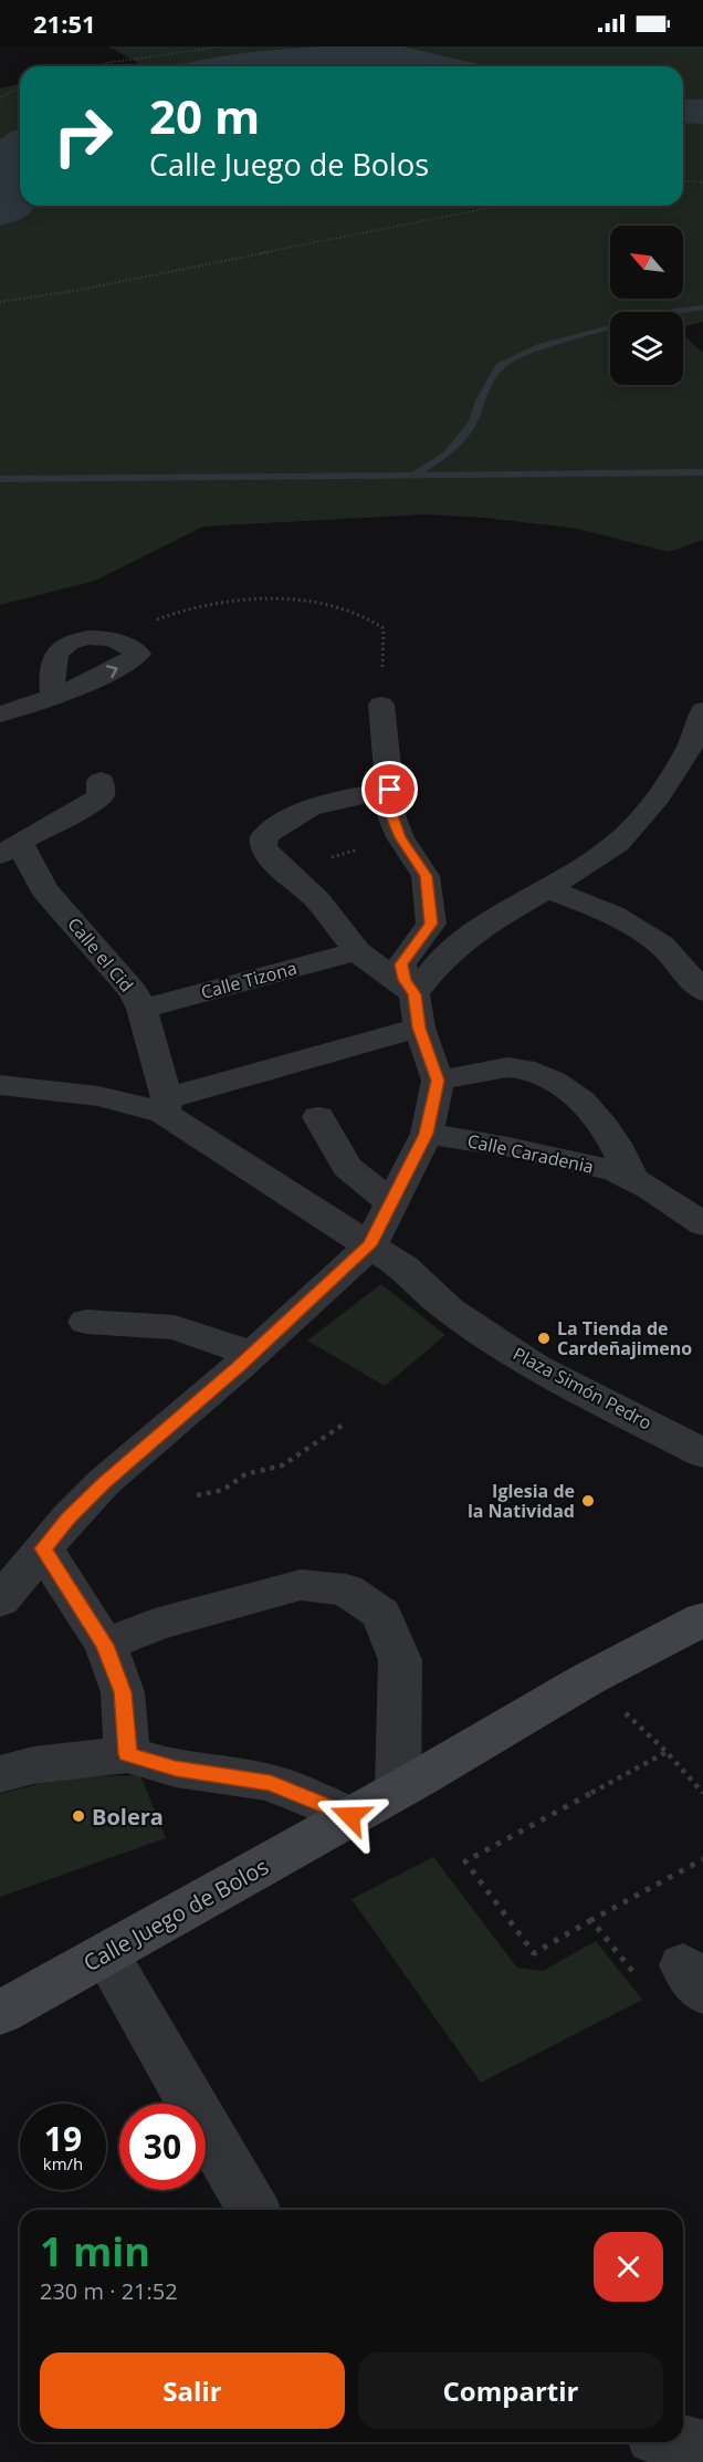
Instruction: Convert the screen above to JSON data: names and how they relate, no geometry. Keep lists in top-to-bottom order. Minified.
{"streets":{"street":["Calle el Cid","Calle Tizona","Calle Caradenia","Plaza Simón Pedro","Calle Juego de Bolos"]},"crossings":[["Calle el Cid","Calle Tizona"]],"places":["La Tienda de Cardeñajimeno","Iglesia de la Natividad","Bolera"],"north":"top left","page":{"status":"21:51","turn":["20 m","Calle Juego de Bolos"],"speed":"19 km/h","limit":"30","heading":["1 min","230 m · 21:52"],"buttons":["Salir","Compartir"]}}
